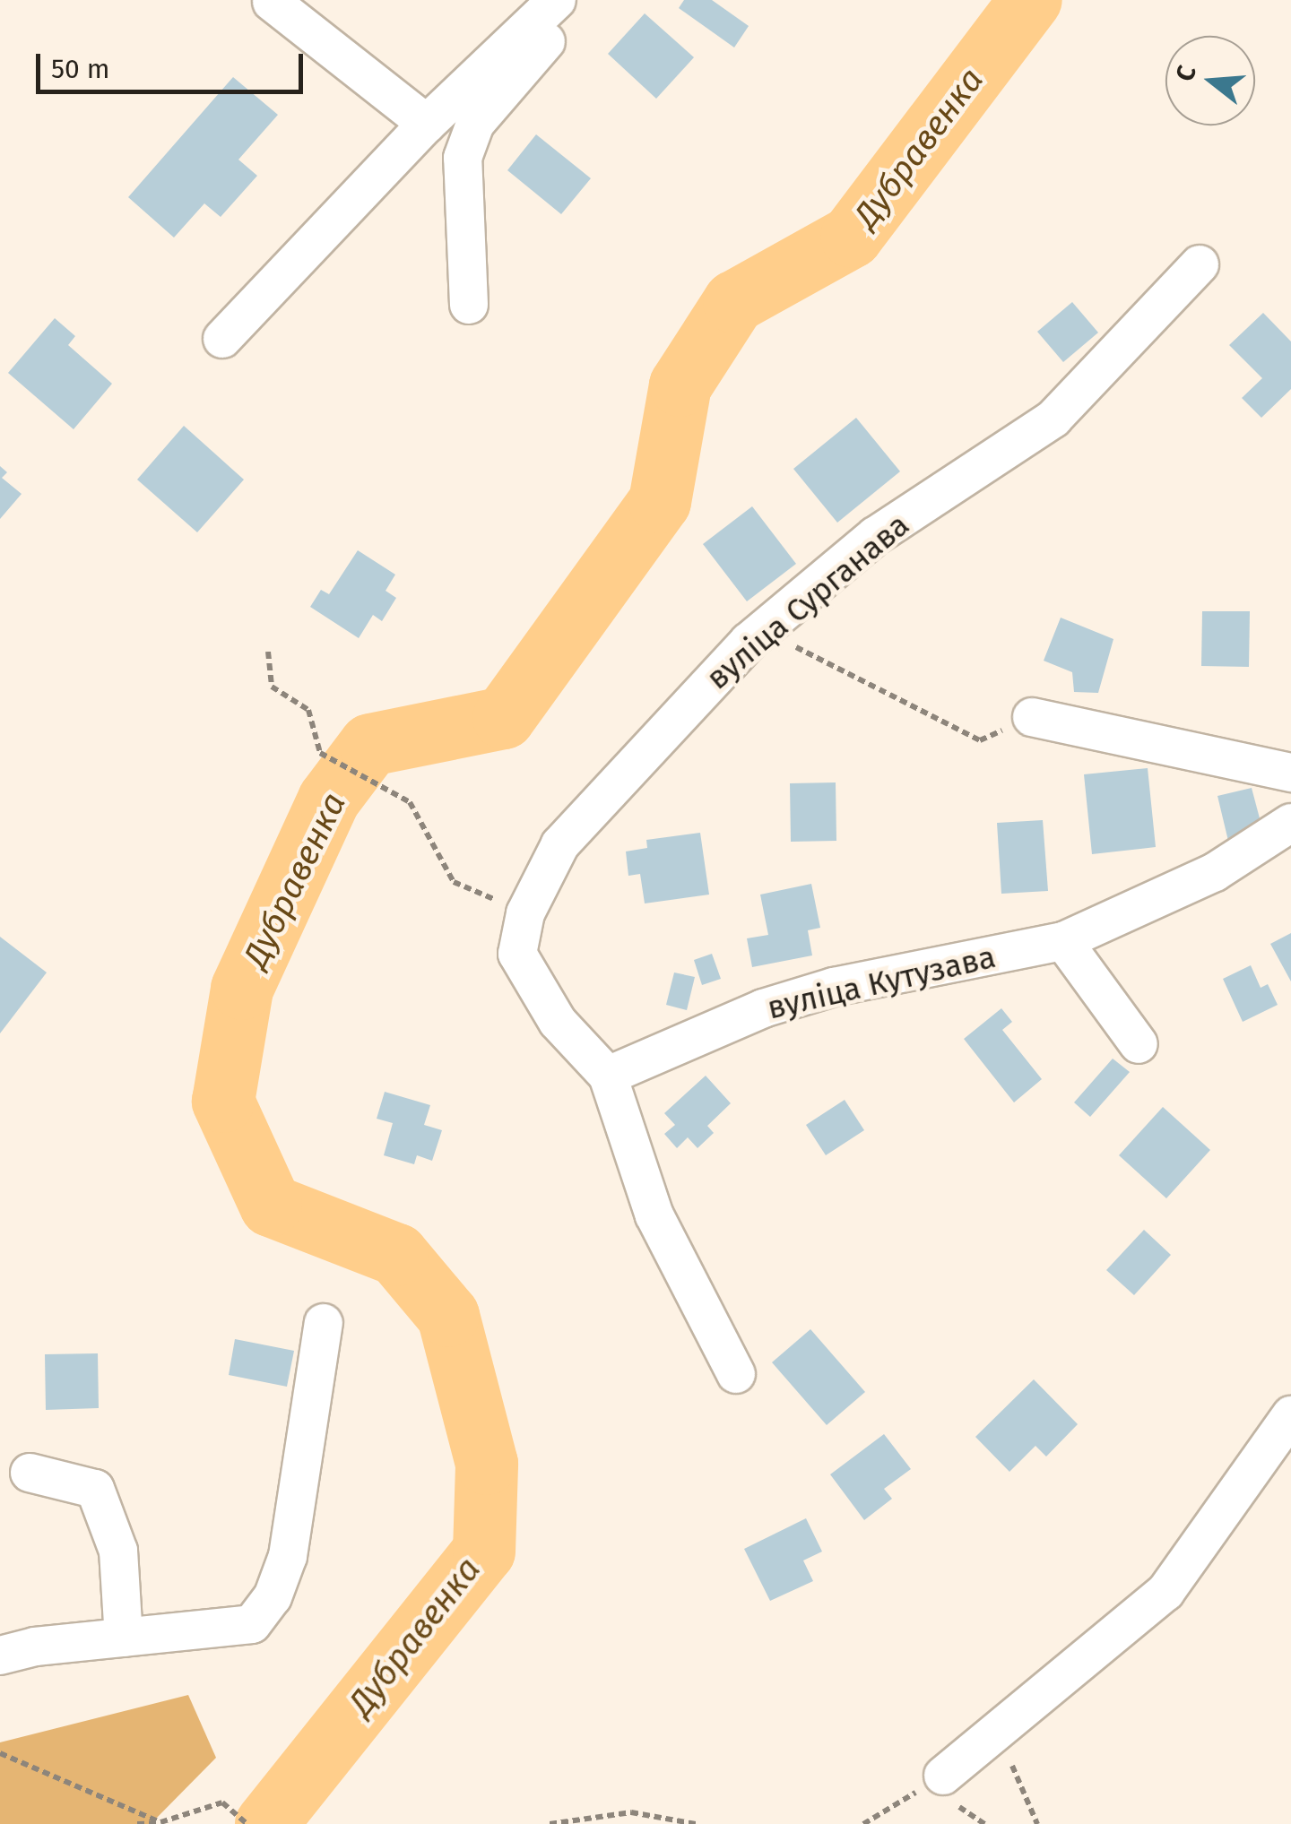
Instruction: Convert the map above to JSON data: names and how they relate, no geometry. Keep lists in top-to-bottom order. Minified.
{"streets":{"street":["вуліца Сурганава","вуліца Кутузава"]},"crossings":[["вуліца Сурганава","вуліца Кутузава"]],"water":["Дубравенка"],"scale_bar":"50 m","north":"left"}
